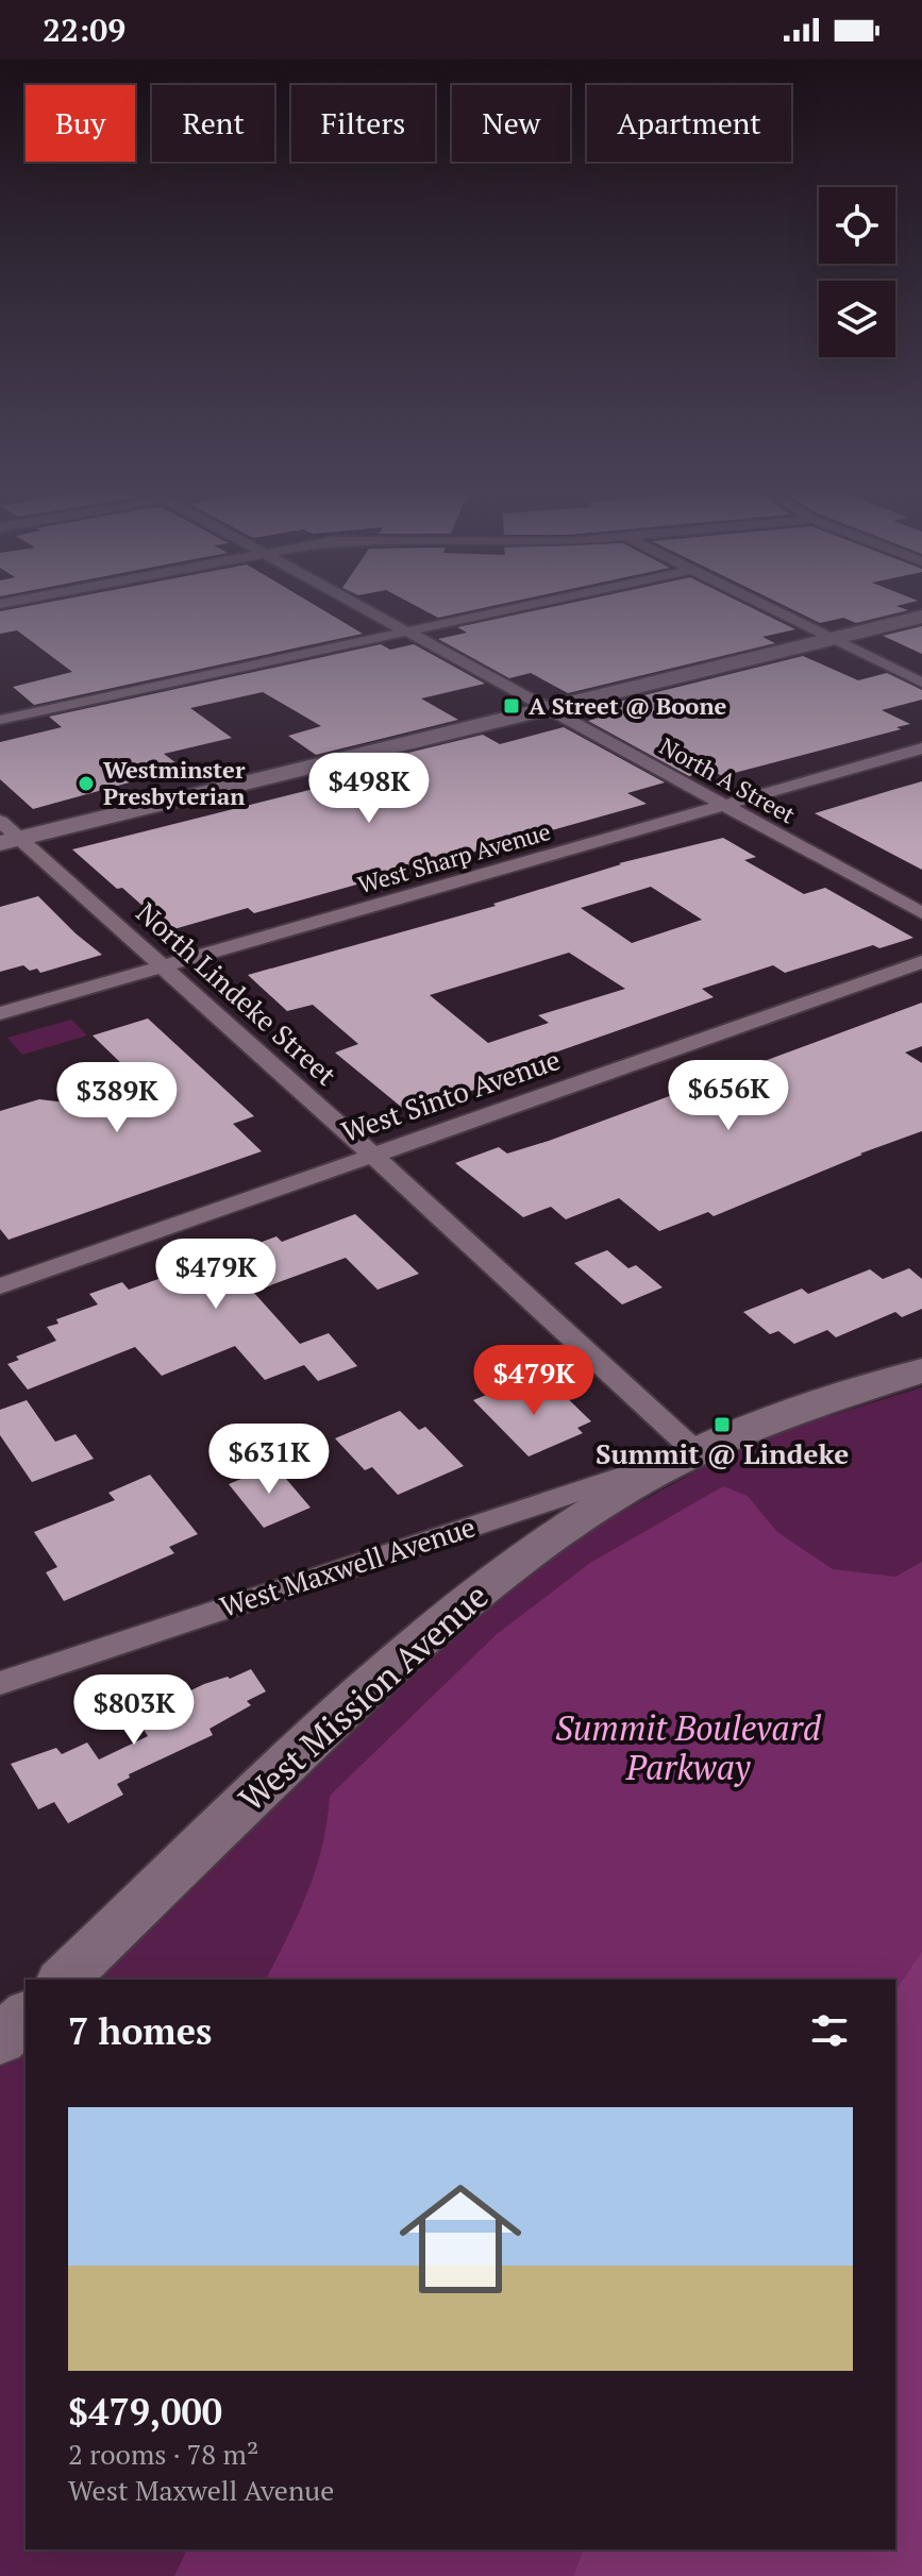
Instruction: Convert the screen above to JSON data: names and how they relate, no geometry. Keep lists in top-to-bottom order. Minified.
{"streets":{"main road":["West Mission Avenue"],"street":["North A Street","West Sharp Avenue","North Lindeke Street","West Sinto Avenue","West Maxwell Avenue"]},"crossings":[["North A Street","West Sharp Avenue"],["West Sharp Avenue","North Lindeke Street"],["North Lindeke Street","West Sinto Avenue"],["North Lindeke Street","West Maxwell Avenue"],["North Lindeke Street","West Mission Avenue"],["West Maxwell Avenue","West Mission Avenue"]],"parks":["Summit Boulevard Parkway"],"places":{"transit":["A Street @ Boone","Summit @ Lindeke"],"other":["Westminster Presbyterian"]},"page":{"status":"22:09","chip":["Buy","Rent","Filters","New","Apartment"],"price":["$498K","$656K","$389K","$479K","$479K","$631K","$803K"],"heading":"7 homes","list":[{"name":"$479,000","note":"2 rooms · 78 m² · West Maxwell Avenue"}]}}
